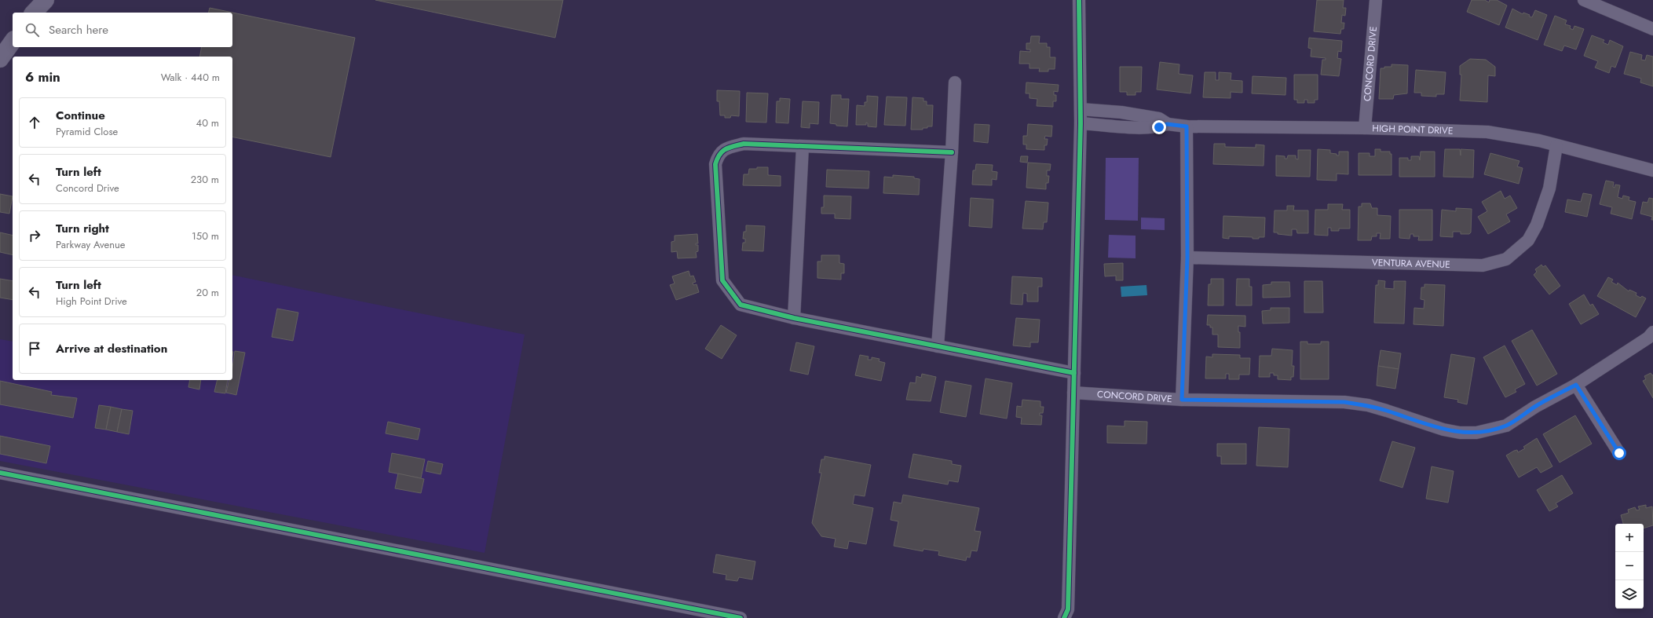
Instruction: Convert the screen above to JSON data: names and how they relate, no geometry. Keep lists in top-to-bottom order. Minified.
{"streets":{"street":["CONCORD DRIVE","HIGH POINT DRIVE","VENTURA AVENUE"]},"crossings":[["CONCORD DRIVE","HIGH POINT DRIVE"],["HIGH POINT DRIVE","VENTURA AVENUE"]],"page":{"search":"Search here","heading":["6 min","Walk · 440 m"],"list":[["Continue","Pyramid Close","40 m"],["Turn left","Concord Drive","230 m"],["Turn right","Parkway Avenue","150 m"],["Turn left","High Point Drive","20 m"],"Arrive at destination"],"map_buttons":["+","−"]}}
